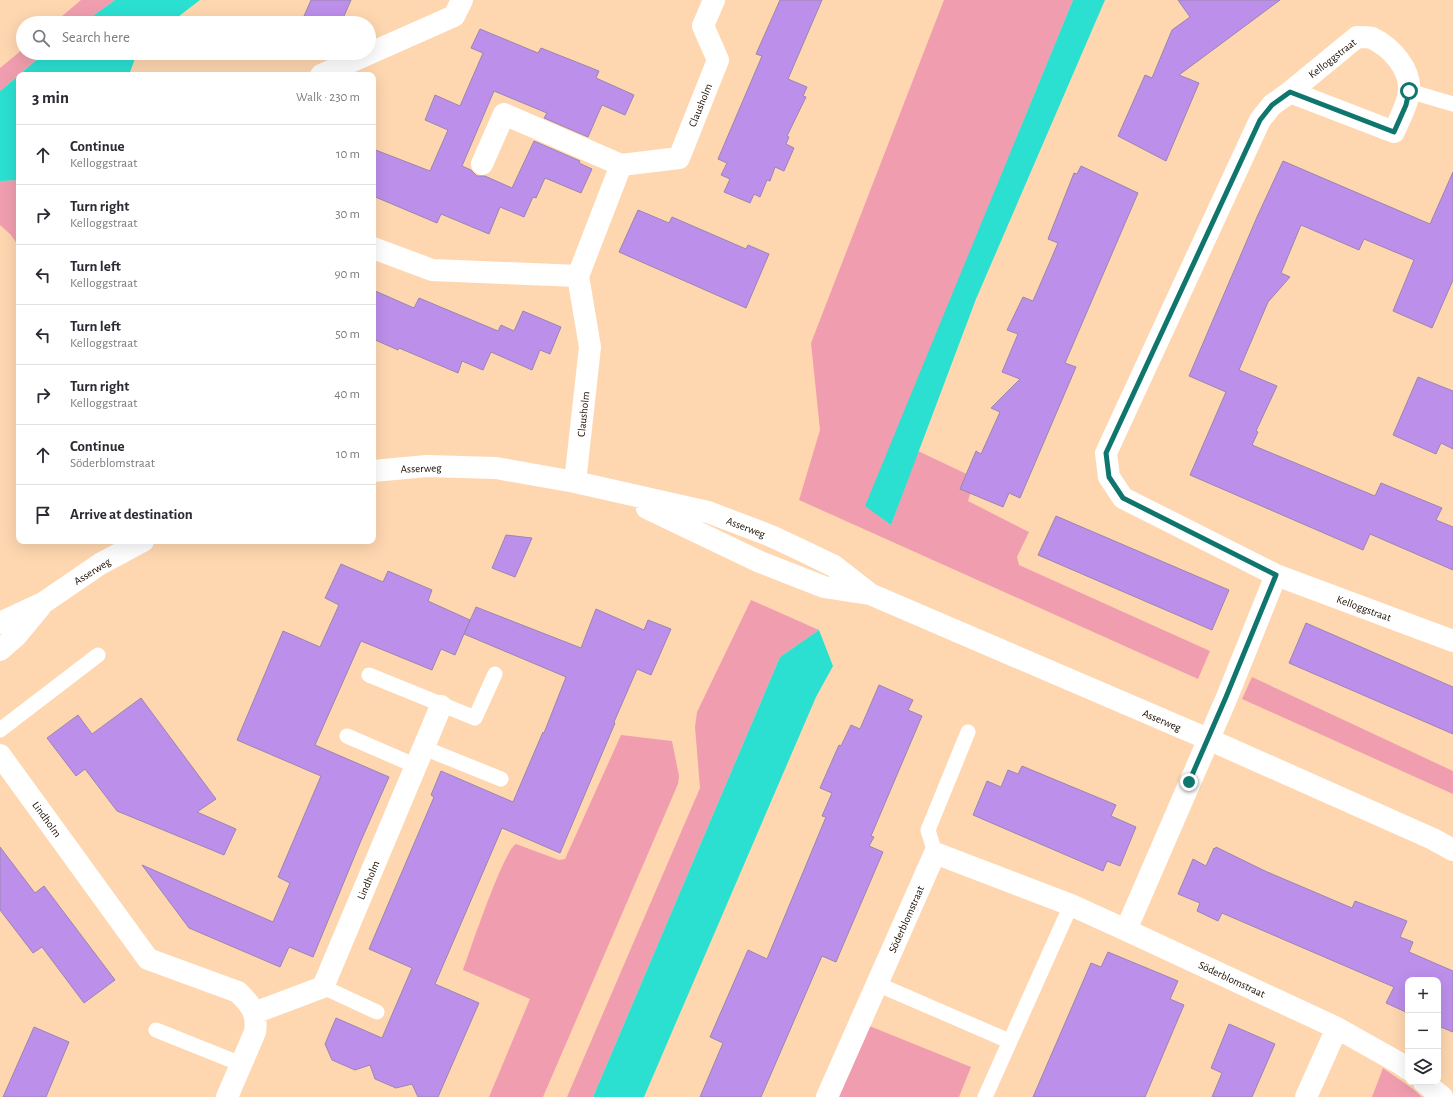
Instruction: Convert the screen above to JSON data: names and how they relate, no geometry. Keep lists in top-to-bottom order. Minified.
{"streets":{"street":["Kelloggstraat","Clausholm","Asserweg","Lindholm","Söderblomstraat"]},"crossings":[["Clausholm","Asserweg"]],"page":{"search":"Search here","heading":["3 min","Walk · 230 m"],"list":[["Continue","Kelloggstraat","10 m"],["Turn right","Kelloggstraat","30 m"],["Turn left","Kelloggstraat","90 m"],["Turn left","Kelloggstraat","50 m"],["Turn right","Kelloggstraat","40 m"],["Continue","Söderblomstraat","10 m"],"Arrive at destination"],"map_buttons":["+","−"]}}
